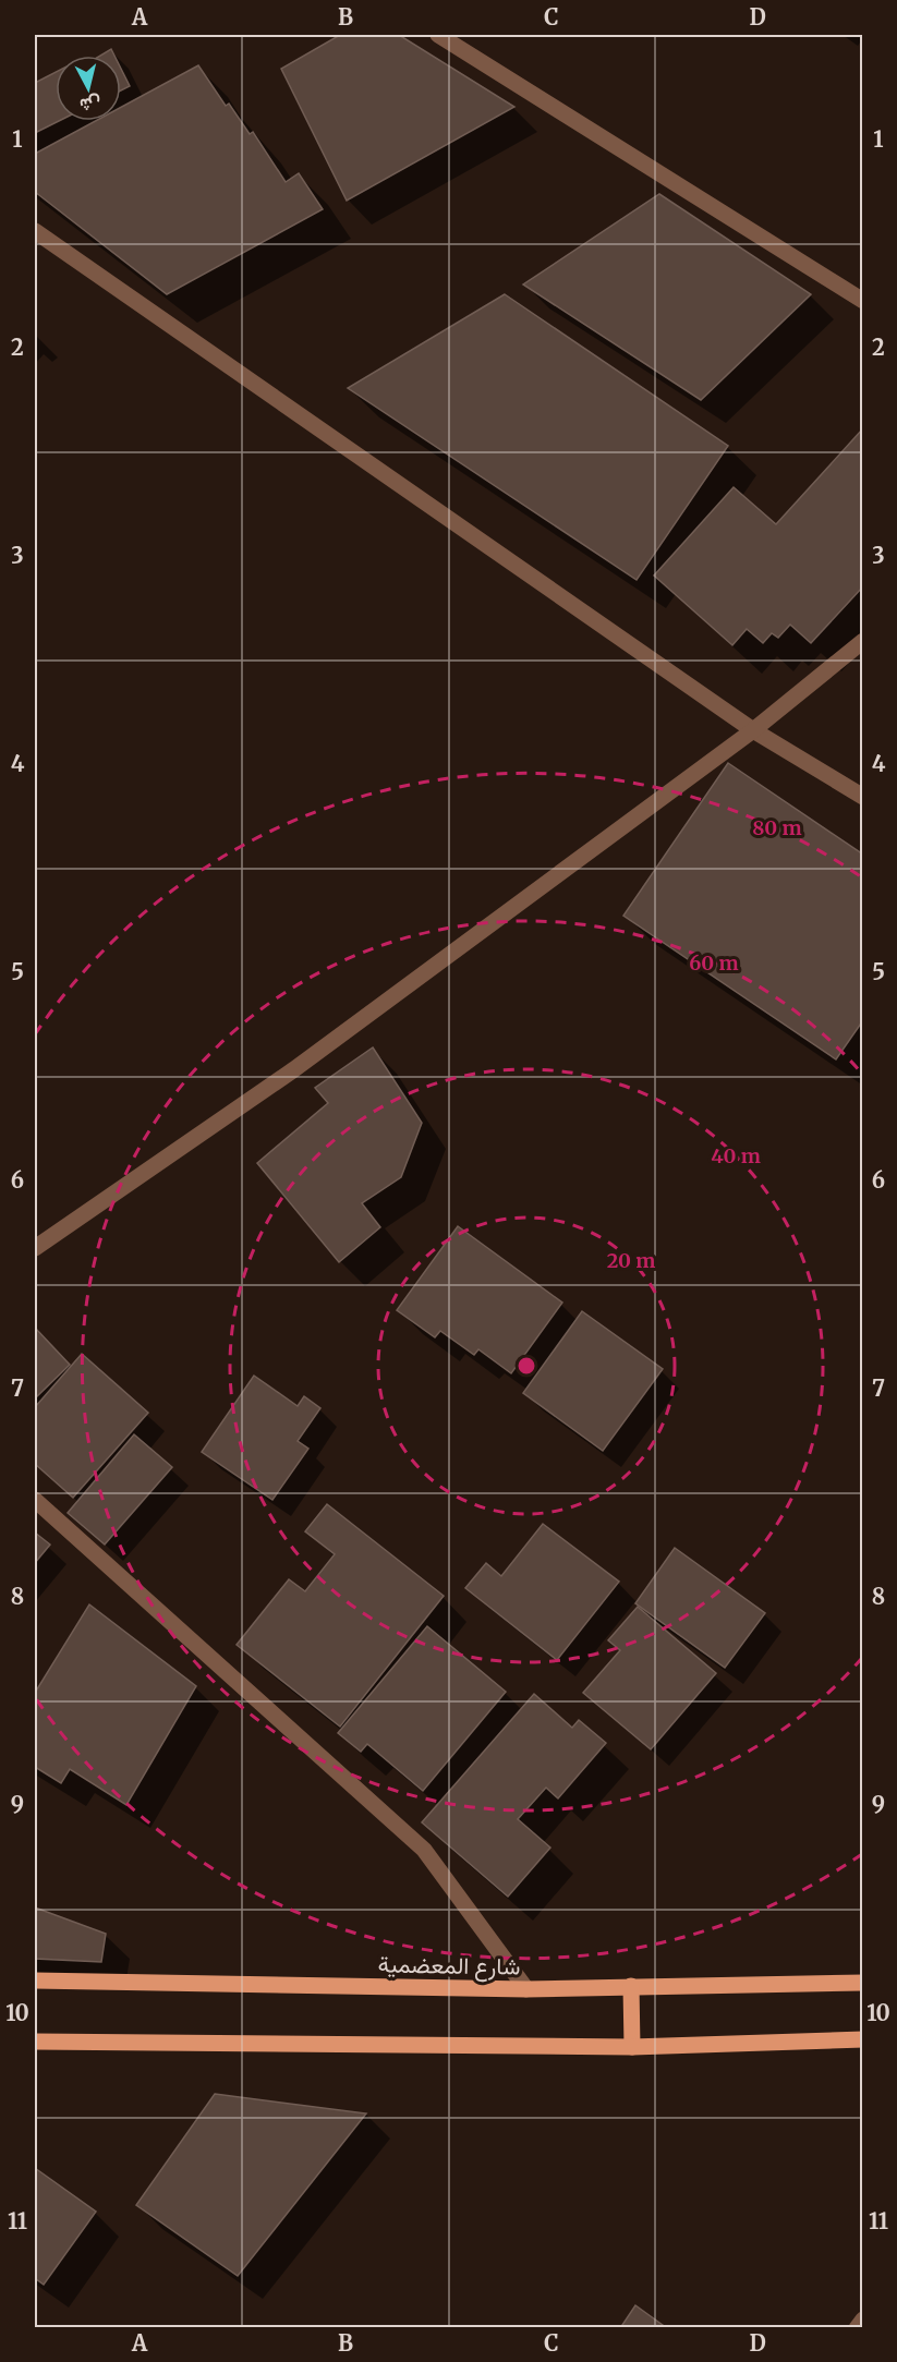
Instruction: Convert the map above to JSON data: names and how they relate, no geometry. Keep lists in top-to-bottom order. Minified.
{"streets":{"main road":["شارع المعضمية"]},"north":"bottom","grid":{"columns":["A","B","C","D"],"rows":["1","2","3","4","5","6","7","8","9","10","11"]},"rings":["80 m","60 m","40 m","20 m"]}
